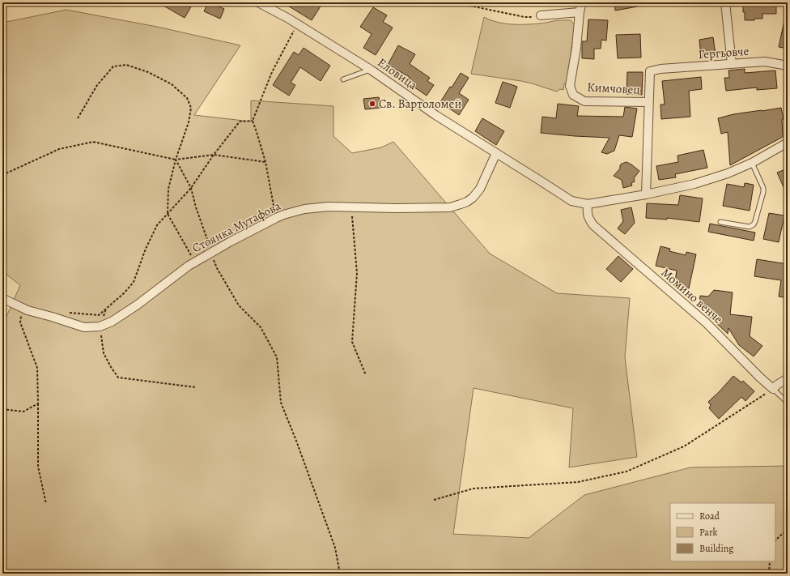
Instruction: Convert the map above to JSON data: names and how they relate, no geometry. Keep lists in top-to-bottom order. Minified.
{"streets":{"street":["Гергьовче","Еловица","Кимчовец","Стоянка Мутафова","Момино венче"]},"crossings":[["Гергьовче","Кимчовец"],["Еловица","Стоянка Мутафова"],["Еловица","Момино венче"]],"places":["Св. Вартоломей"],"legend":["Road","Park","Building"]}
